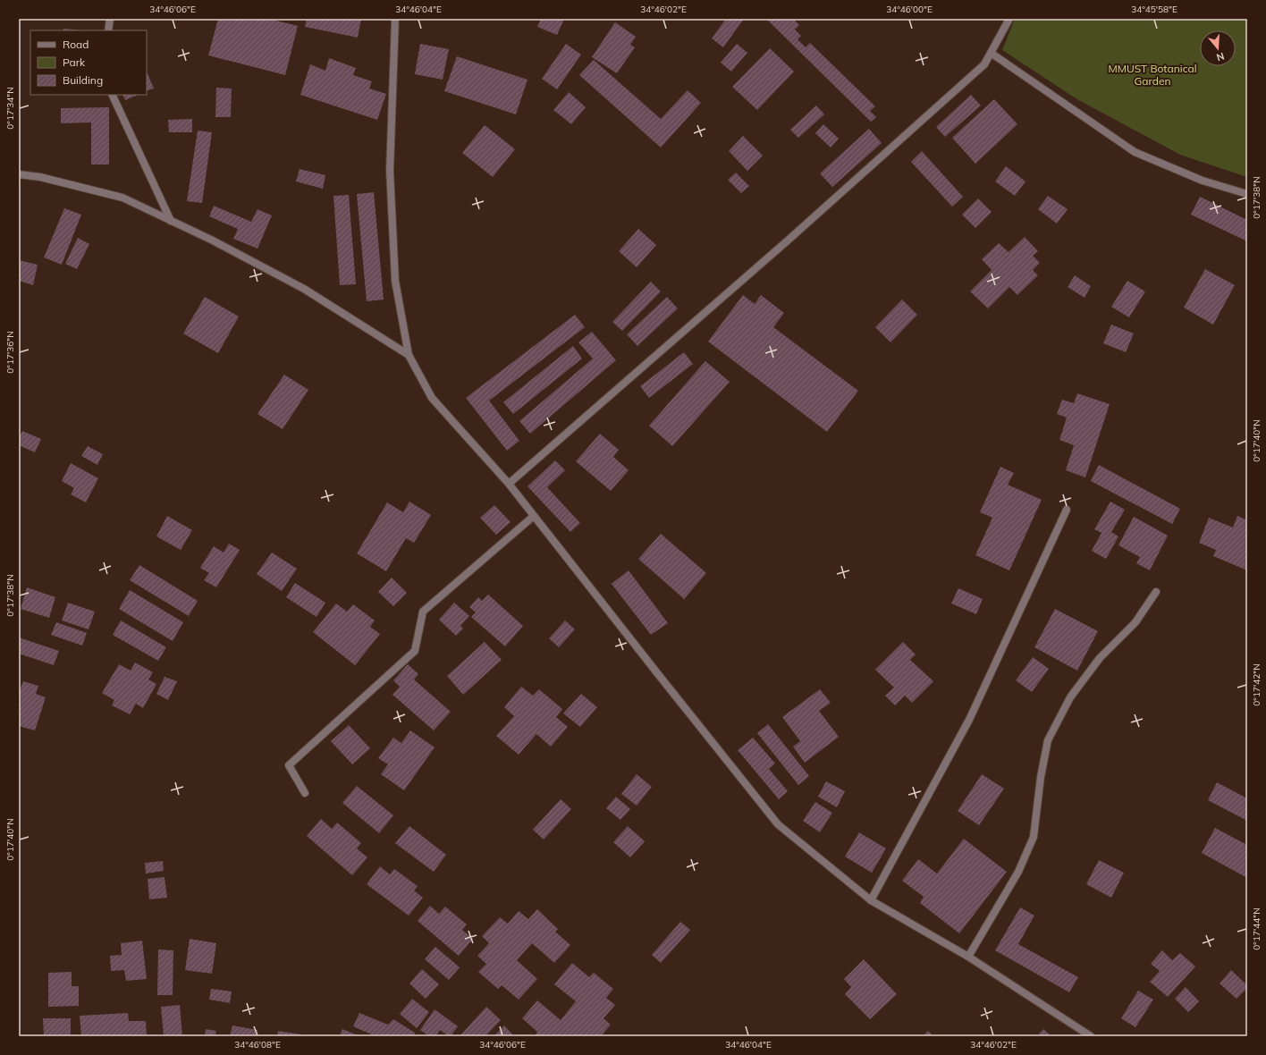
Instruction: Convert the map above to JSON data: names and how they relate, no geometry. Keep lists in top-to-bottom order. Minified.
{"parks":["MMUST Botanical Garden"],"legend":["Road","Park","Building"],"north":"bottom","coordinates":["34°46'06\"E","34°46'04\"E","34°46'02\"E","34°46'00\"E","34°45'58\"E","0°17'34\"N","0°17'38\"N","0°17'36\"N","0°17'40\"N","0°17'42\"N","0°17'44\"N","34°46'08\"E"]}
